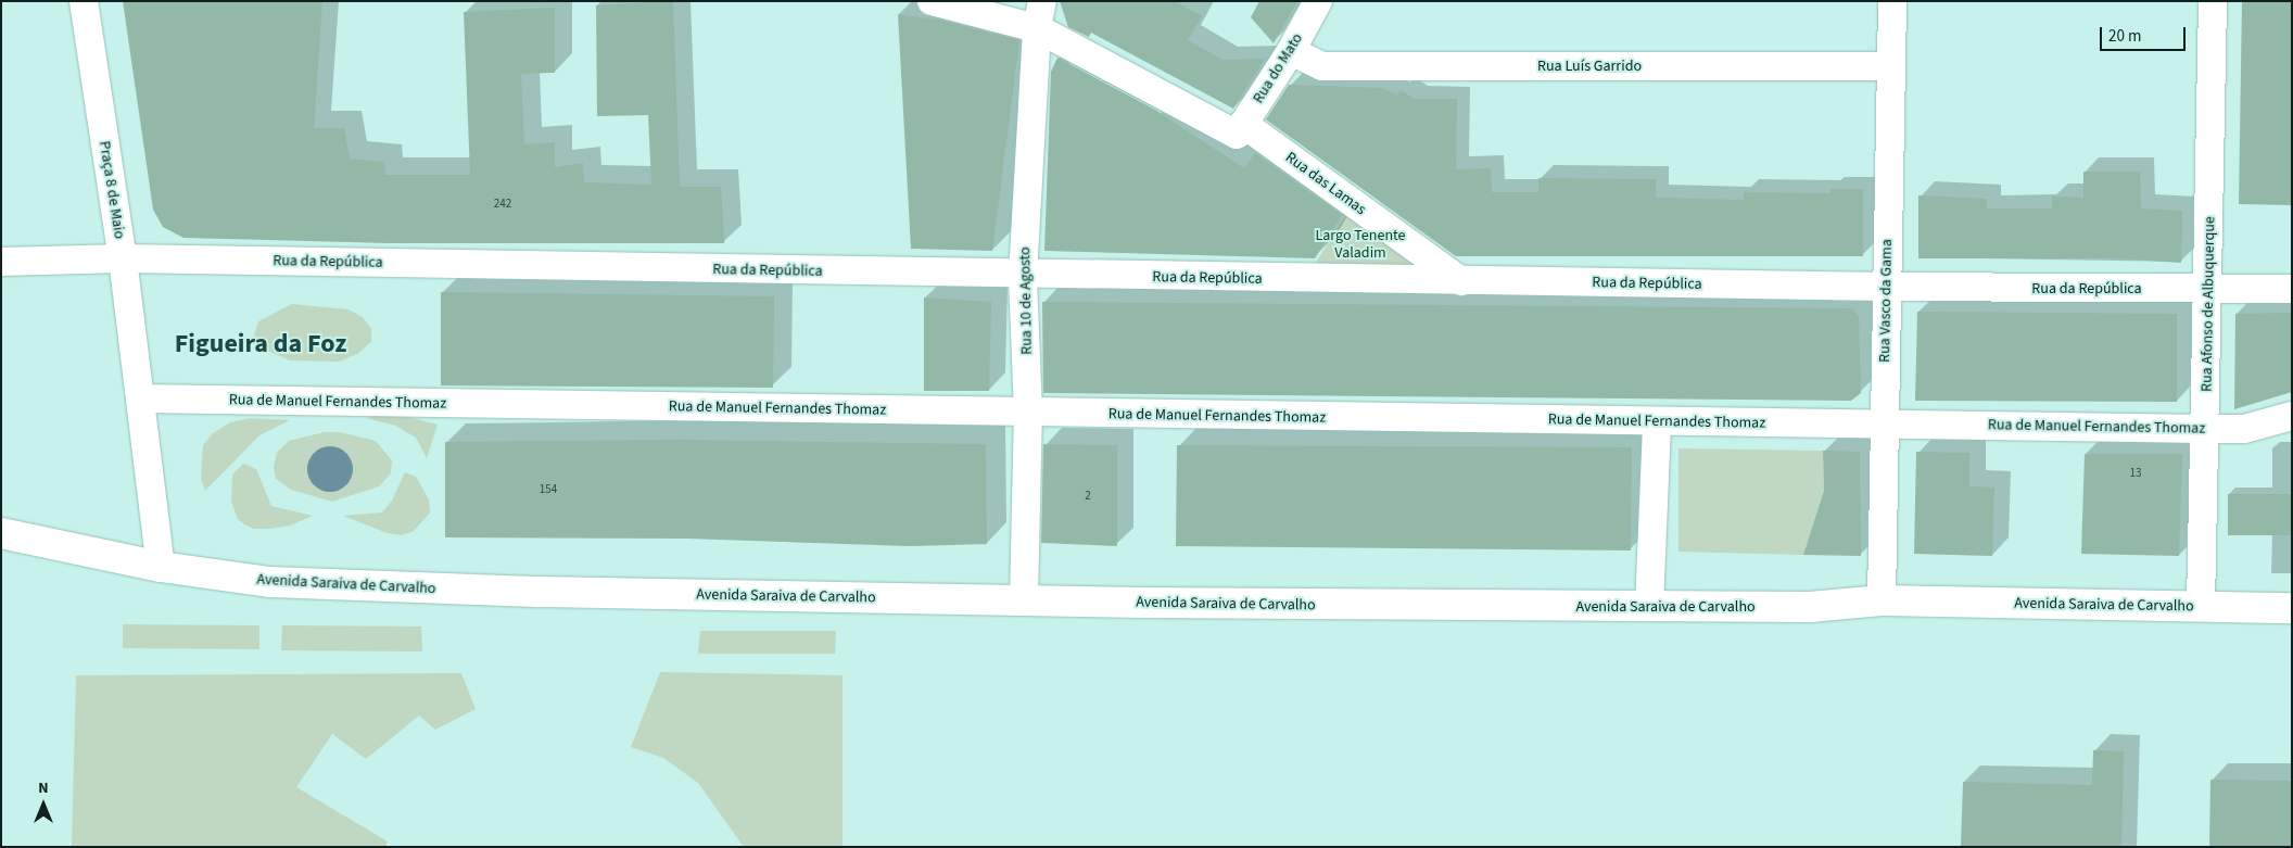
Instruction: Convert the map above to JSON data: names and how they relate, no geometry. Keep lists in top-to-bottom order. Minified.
{"streets":{"main road":["Avenida Saraiva de Carvalho"],"street":["Rua Luís Garrido","Rua do Mato","Rua das Lamas","Praça 8 de Maio","Rua da República","Rua 10 de Agosto","Rua Vasco da Gama","Rua Afonso de Albuquerque","Rua de Manuel Fernandes Thomaz"]},"crossings":[["Rua Luís Garrido","Rua do Mato"],["Rua Luís Garrido","Rua Vasco da Gama"],["Rua do Mato","Rua das Lamas"],["Rua das Lamas","Rua da República"],["Rua das Lamas","Rua 10 de Agosto"],["Praça 8 de Maio","Rua da República"],["Rua da República","Rua 10 de Agosto"],["Rua da República","Rua Vasco da Gama"],["Rua da República","Rua Afonso de Albuquerque"],["Rua 10 de Agosto","Rua de Manuel Fernandes Thomaz"],["Rua 10 de Agosto","Avenida Saraiva de Carvalho"],["Rua Vasco da Gama","Rua de Manuel Fernandes Thomaz"],["Rua Vasco da Gama","Avenida Saraiva de Carvalho"],["Rua Afonso de Albuquerque","Rua de Manuel Fernandes Thomaz"],["Rua Afonso de Albuquerque","Avenida Saraiva de Carvalho"]],"districts":["Figueira da Foz"],"parks":["Largo Tenente Valadim"],"house_numbers":["242","13","154","2"],"scale_bar":"20 m","north":"top"}
